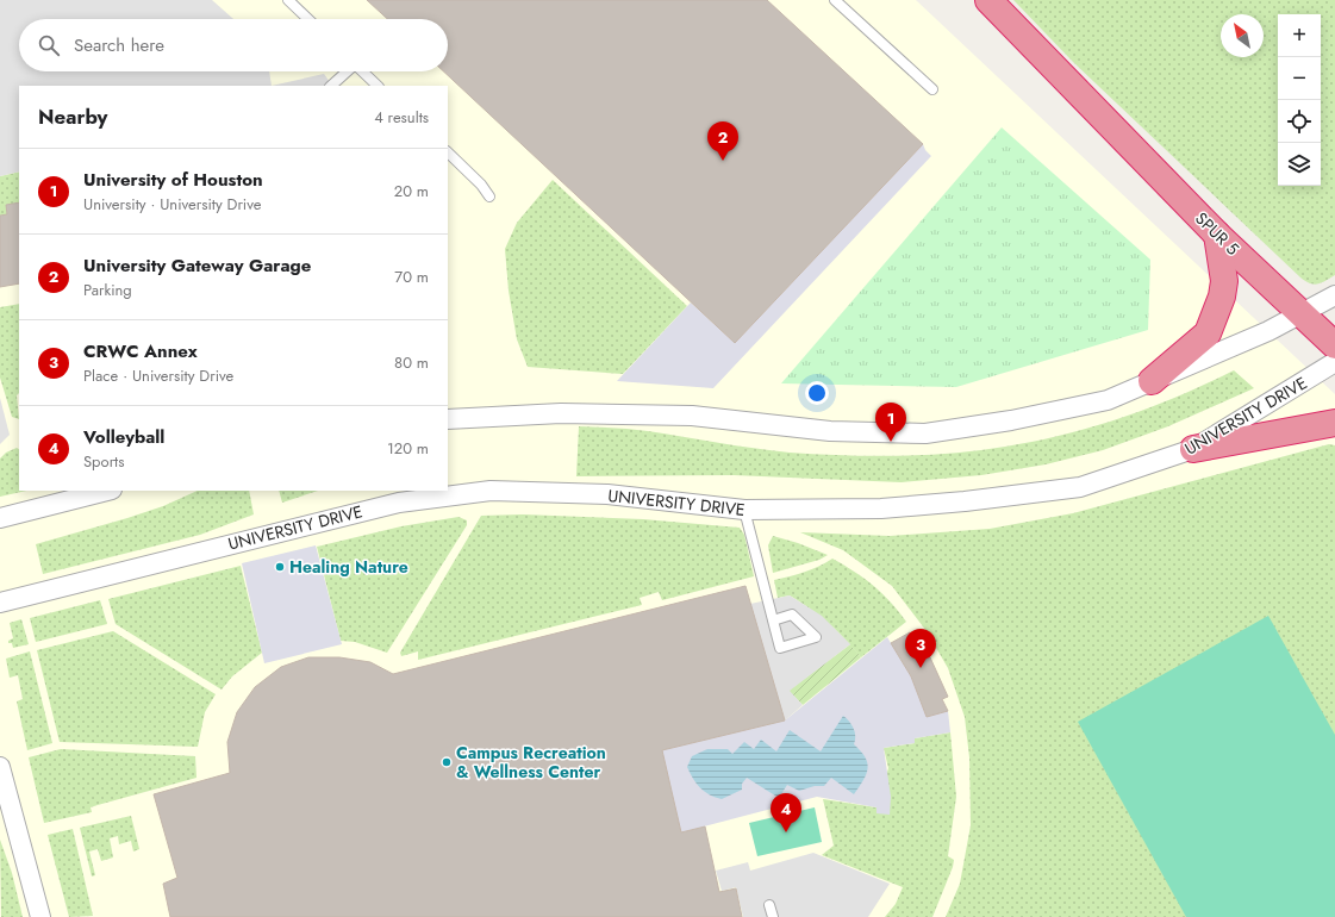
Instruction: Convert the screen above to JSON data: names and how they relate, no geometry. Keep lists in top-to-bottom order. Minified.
{"streets":{"highway":["SPUR 5"],"street":["UNIVERSITY DRIVE"]},"places":["Healing Nature","Campus Recreation & Wellness Center"],"north":"top left","page":{"map_buttons":["+","−"],"search":"Search here","heading":["Nearby","4 results"],"pins":["2","1","3","4"],"list":[{"mark":"1","name":"University of Houston","note":"University · University Drive","value":"20 m"},{"mark":"2","name":"University Gateway Garage","note":"Parking","value":"70 m"},{"mark":"3","name":"CRWC Annex","note":"Place · University Drive","value":"80 m"},{"mark":"4","name":"Volleyball","note":"Sports","value":"120 m"}]}}
